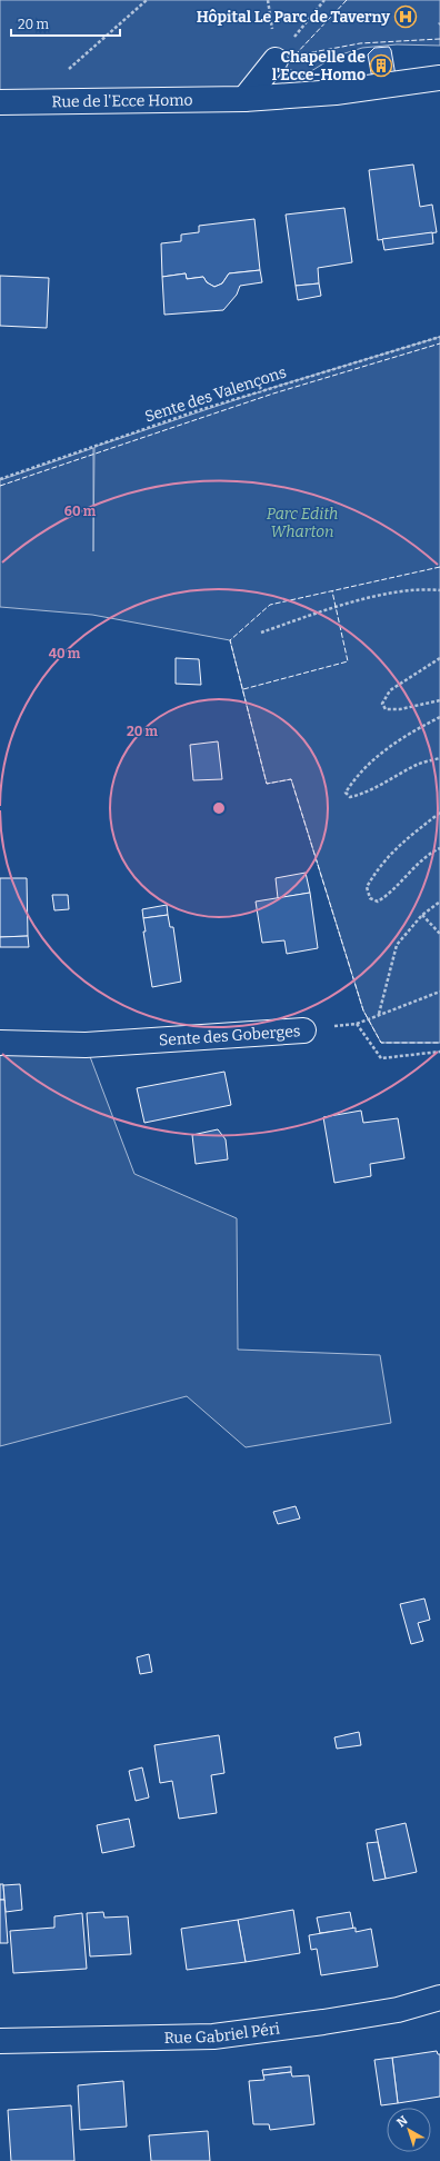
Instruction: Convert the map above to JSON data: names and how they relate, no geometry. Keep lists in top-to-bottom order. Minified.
{"streets":{"street":["Rue de l'Ecce Homo","Sente des Goberges","Rue Gabriel Péri"],"path":["Sente des Valençons"]},"parks":["Parc Edith Wharton"],"places":{"hospital":["Hôpital Le Parc de Taverny"],"building":["Chapelle de l'Ecce-Homo"]},"scale_bar":"20 m","north":"top left","rings":["60 m","40 m","20 m"]}
